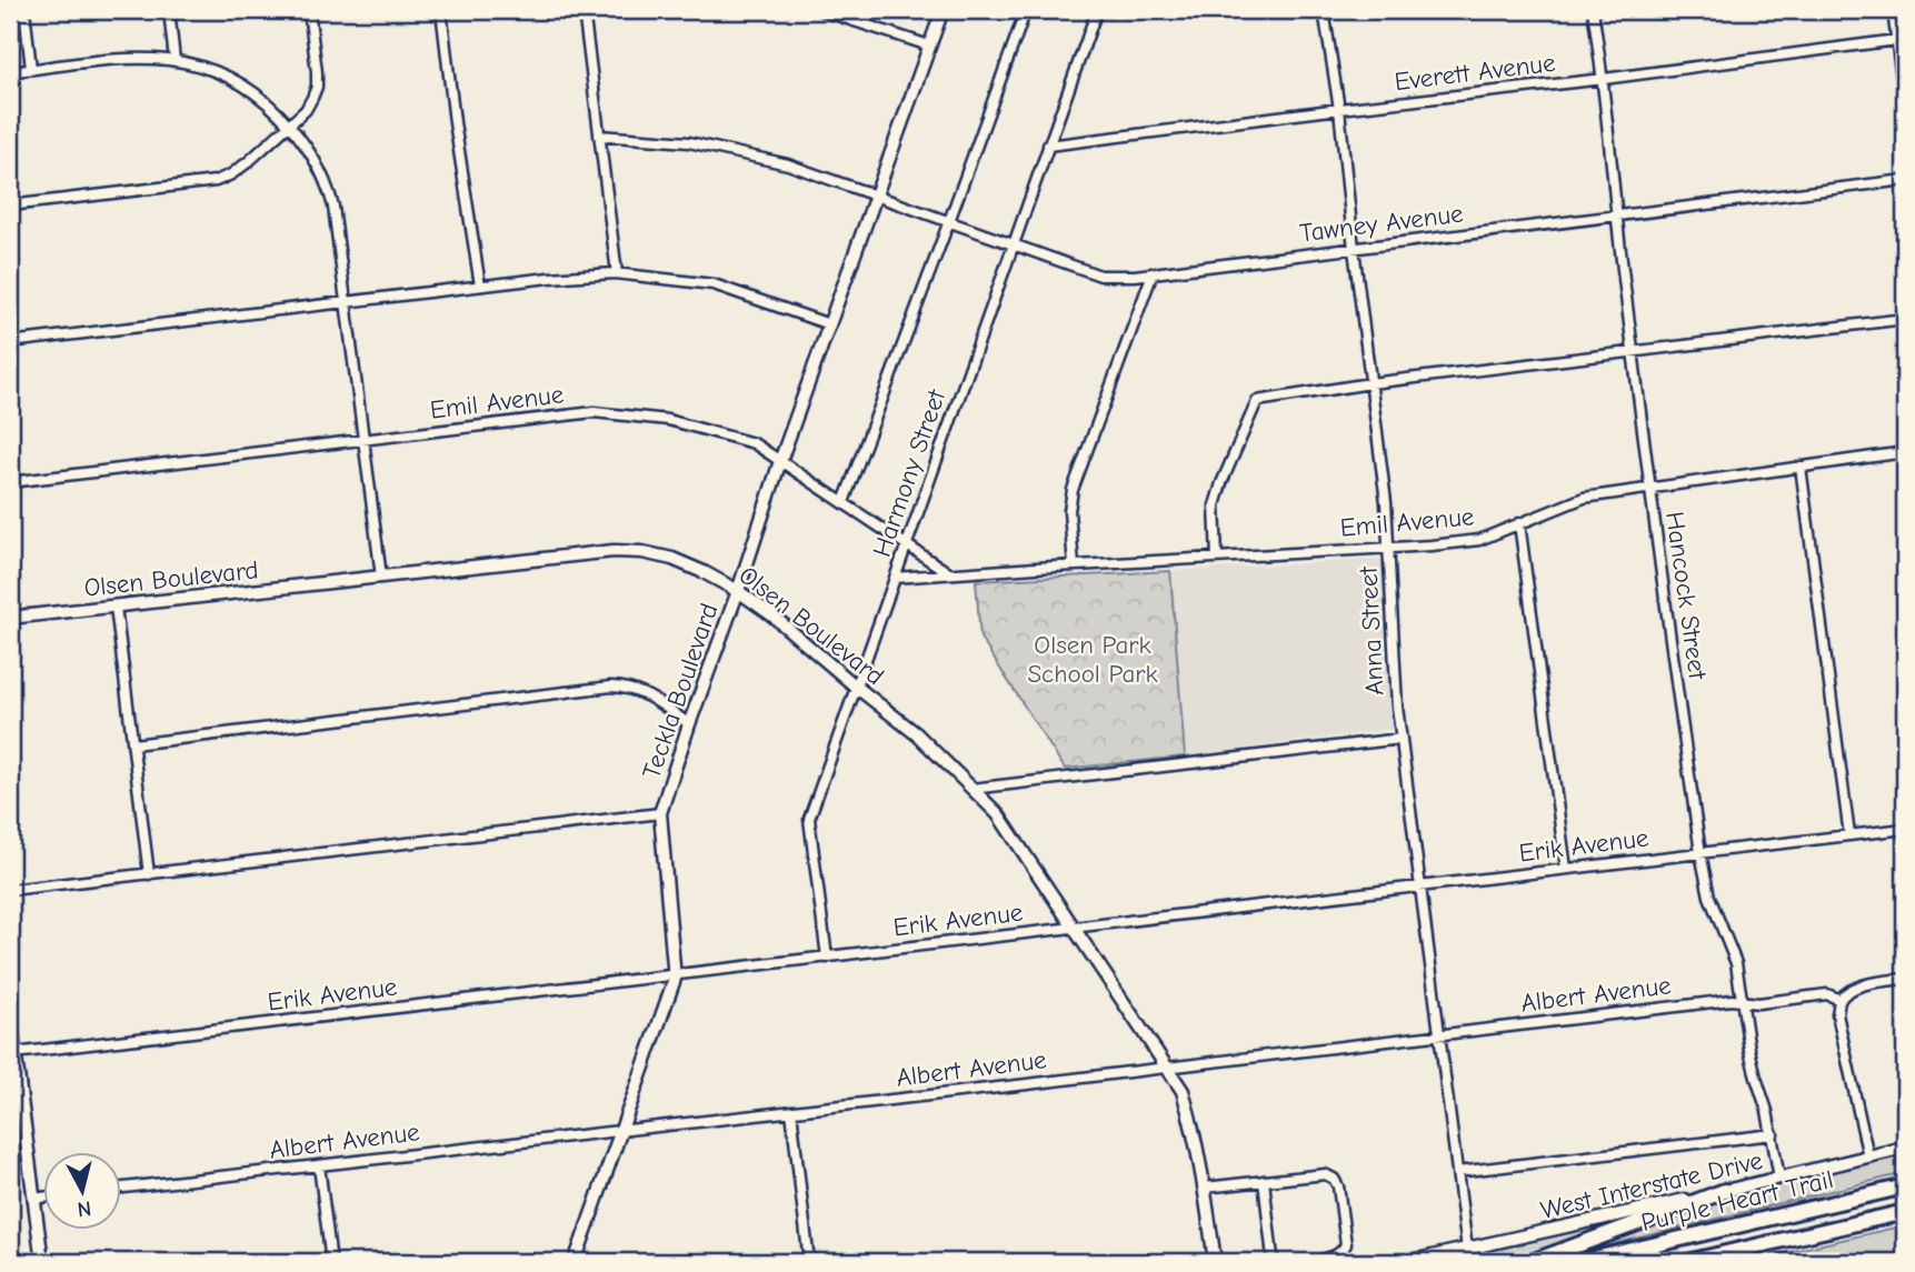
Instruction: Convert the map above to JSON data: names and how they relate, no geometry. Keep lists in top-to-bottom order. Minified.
{"streets":{"highway":["Purple Heart Trail"],"main road":["Olsen Boulevard","Teckla Boulevard","West Interstate Drive"],"street":["Everett Avenue","Tawney Avenue","Emil Avenue","Harmony Street","Hancock Street","Anna Street","Erik Avenue","Albert Avenue"]},"crossings":[["Everett Avenue","Harmony Street"],["Everett Avenue","Hancock Street"],["Everett Avenue","Anna Street"],["Tawney Avenue","Harmony Street"],["Tawney Avenue","Hancock Street"],["Tawney Avenue","Anna Street"],["Tawney Avenue","Teckla Boulevard"],["Emil Avenue","Harmony Street"],["Emil Avenue","Hancock Street"],["Emil Avenue","Anna Street"],["Emil Avenue","Teckla Boulevard"],["Harmony Street","Olsen Boulevard"],["Harmony Street","Erik Avenue"],["Olsen Boulevard","Teckla Boulevard"],["Olsen Boulevard","Erik Avenue"],["Olsen Boulevard","Albert Avenue"],["Hancock Street","Erik Avenue"],["Hancock Street","Albert Avenue"],["Hancock Street","West Interstate Drive"],["Anna Street","Erik Avenue"],["Anna Street","Albert Avenue"],["Anna Street","West Interstate Drive"],["Teckla Boulevard","Erik Avenue"],["Teckla Boulevard","Albert Avenue"]],"parks":["Olsen Park School Park"],"north":"bottom"}
